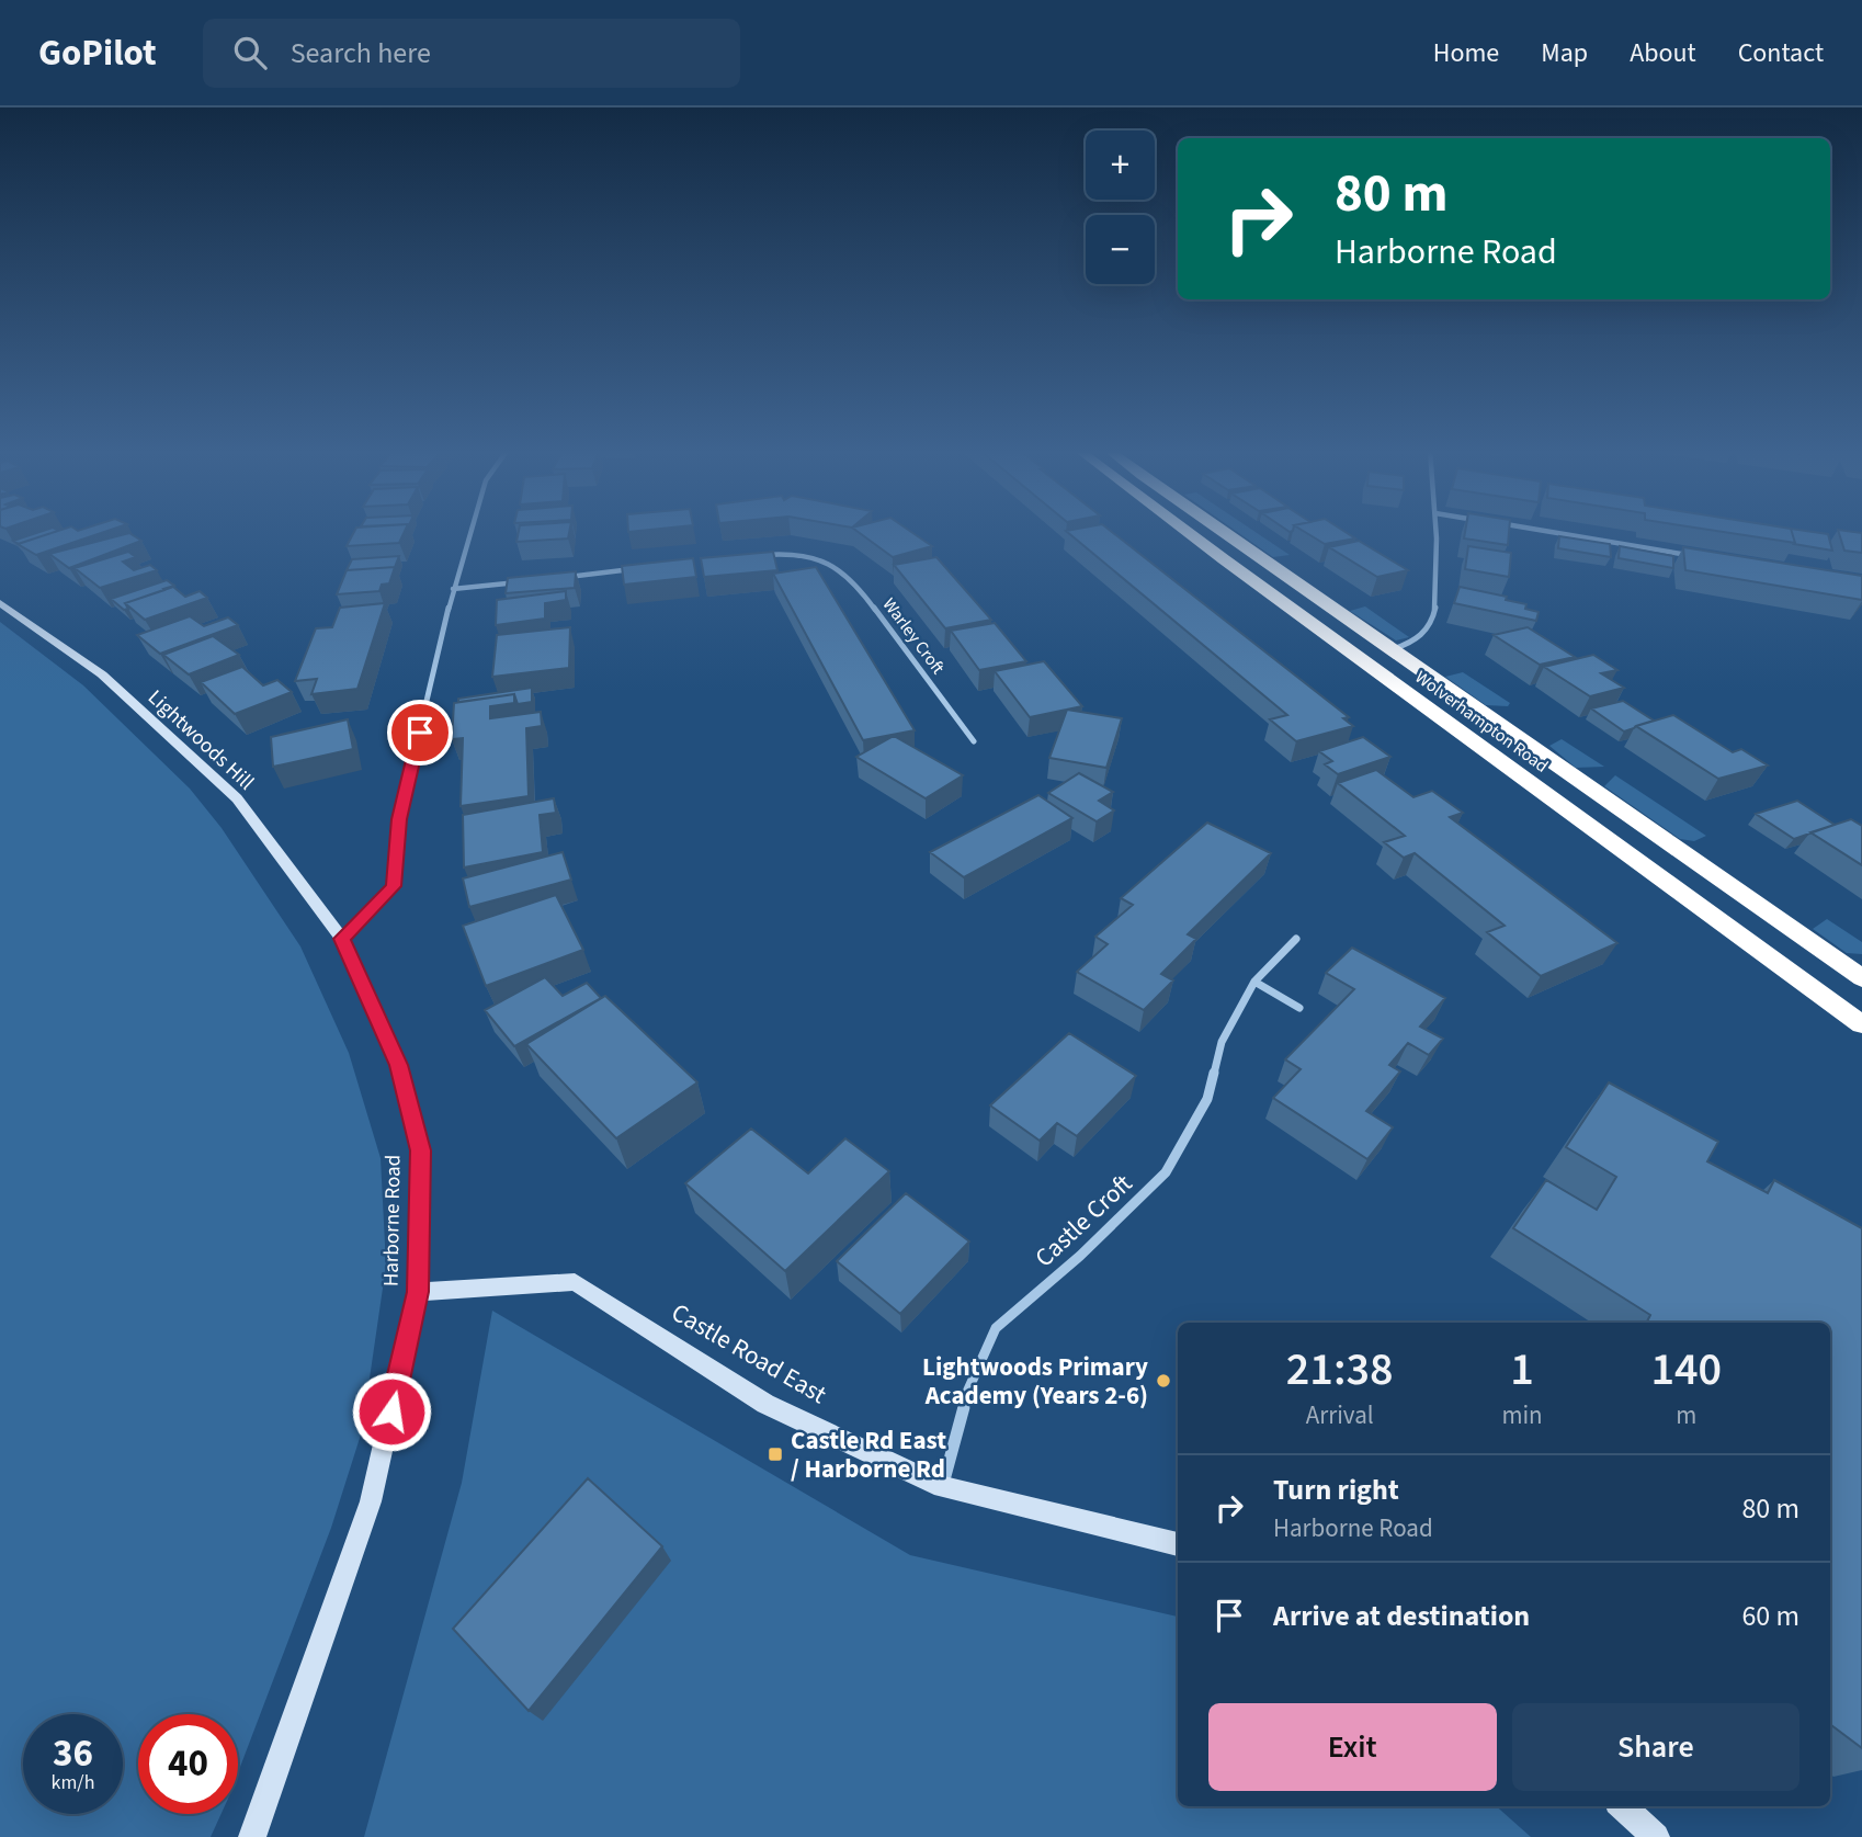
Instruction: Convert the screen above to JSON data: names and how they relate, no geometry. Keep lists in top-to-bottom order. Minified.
{"streets":{"highway":["Wolverhampton Road"],"street":["Warley Croft","Lightwoods Hill","Harborne Road","Castle Croft","Castle Road East"]},"crossings":[["Lightwoods Hill","Harborne Road"],["Harborne Road","Castle Road East"],["Castle Croft","Castle Road East"]],"places":{"other":["Lightwoods Primary Academy (Years 2-6)"],"transit":["Castle Rd East / Harborne Rd"]},"page":{"header":"GoPilot","search":"Search here","nav":["Home","Map","About","Contact"],"map_buttons":["+","−"],"turn":["80 m","Harborne Road"],"eta":["21:38","Arrival","1","min","140","m"],"list":[{"name":"Turn right","note":"Harborne Road","value":"80 m"},{"name":"Arrive at destination","value":"60 m"}],"buttons":["Exit","Share"],"speed":"36 km/h","limit":"40"}}
